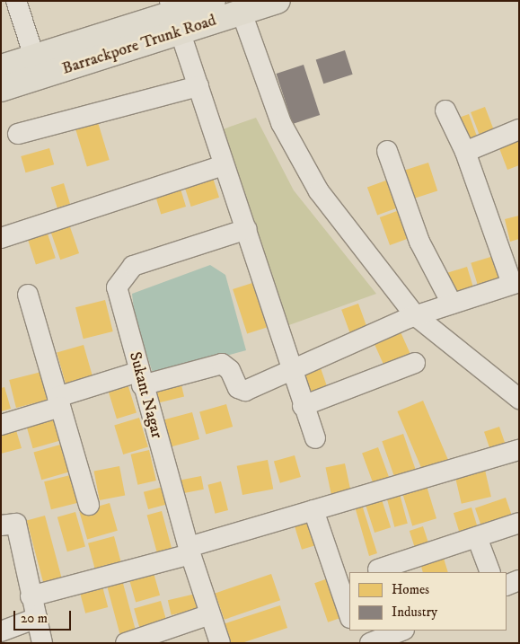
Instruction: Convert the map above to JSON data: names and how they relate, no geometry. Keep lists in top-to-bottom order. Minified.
{"streets":{"main road":["Barrackpore Trunk Road"],"street":["Sukant Nagar"]},"legend":["Homes","Industry"],"scale_bar":"20 m"}
